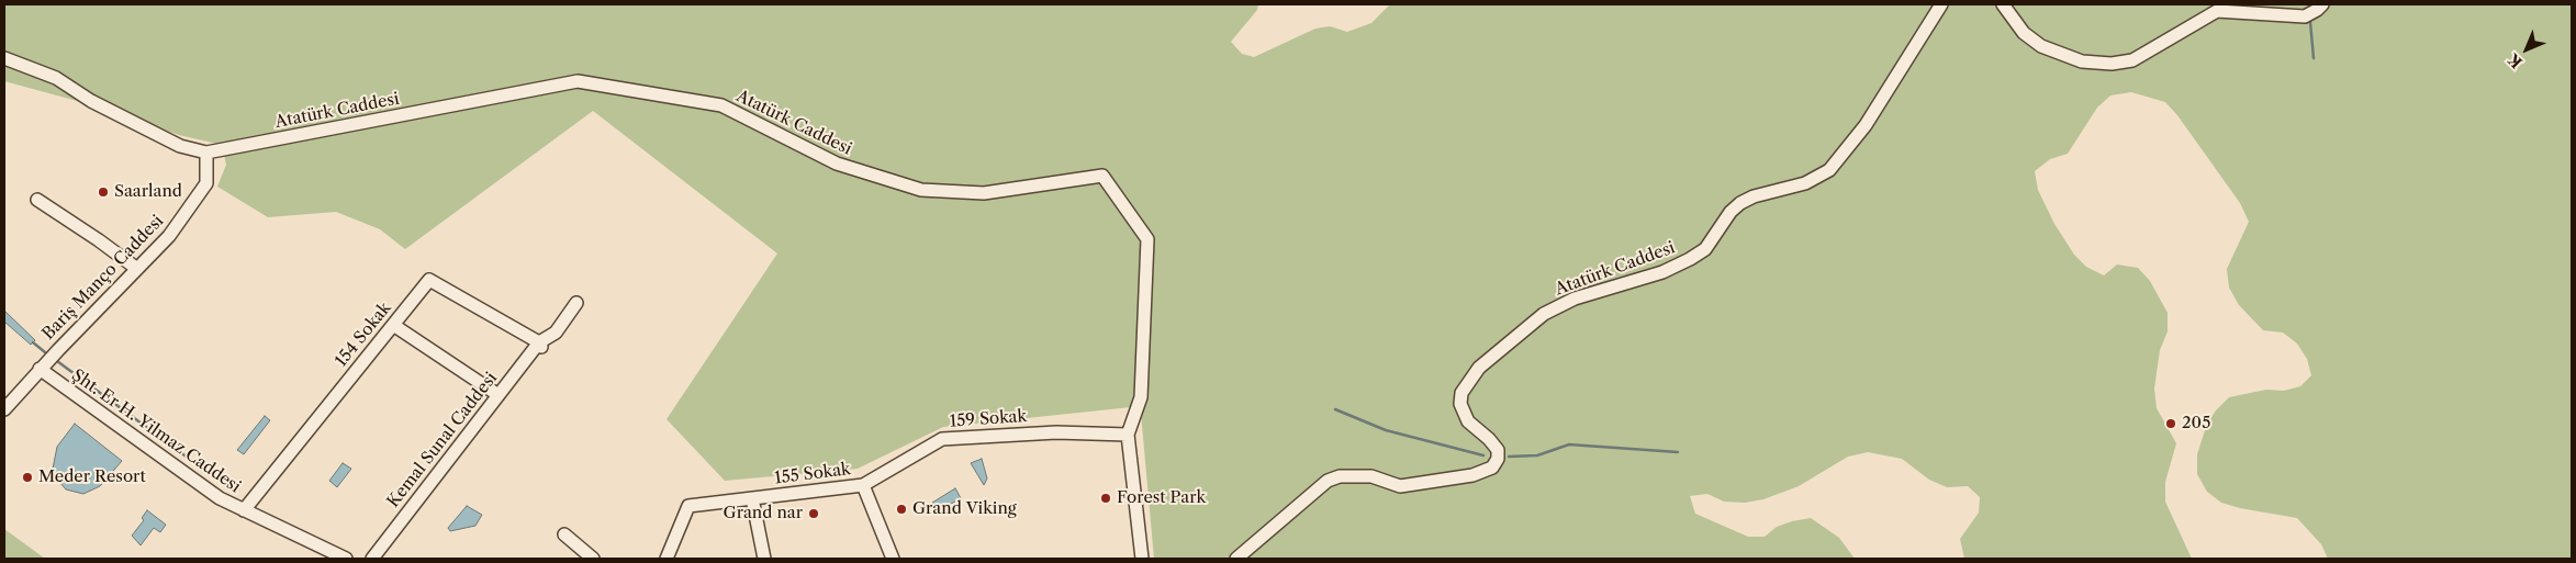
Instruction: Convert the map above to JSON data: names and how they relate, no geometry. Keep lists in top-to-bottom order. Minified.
{"streets":{"street":["Atatürk Caddesi","Bariş Manço Caddesi","154 Sokak","159 Sokak","Şht. Er H. Yilmaz Caddesi","Kemal Sunal Caddesi","155 Sokak"]},"crossings":[["Atatürk Caddesi","Bariş Manço Caddesi"],["Atatürk Caddesi","159 Sokak"],["Bariş Manço Caddesi","Şht. Er H. Yilmaz Caddesi"],["154 Sokak","Şht. Er H. Yilmaz Caddesi"],["154 Sokak","Kemal Sunal Caddesi"],["159 Sokak","155 Sokak"]],"places":["Saarland","205","Meder Resort","Forest Park","Grand Viking","Grand nar"],"north":"bottom left"}
